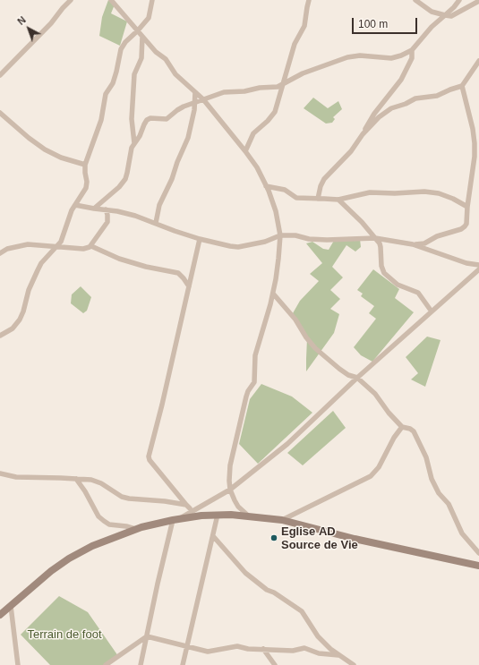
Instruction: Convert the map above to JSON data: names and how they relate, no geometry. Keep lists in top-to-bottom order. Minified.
{"parks":["Terrain de foot"],"places":["Eglise AD Source de Vie"],"scale_bar":"100 m","north":"top left"}
